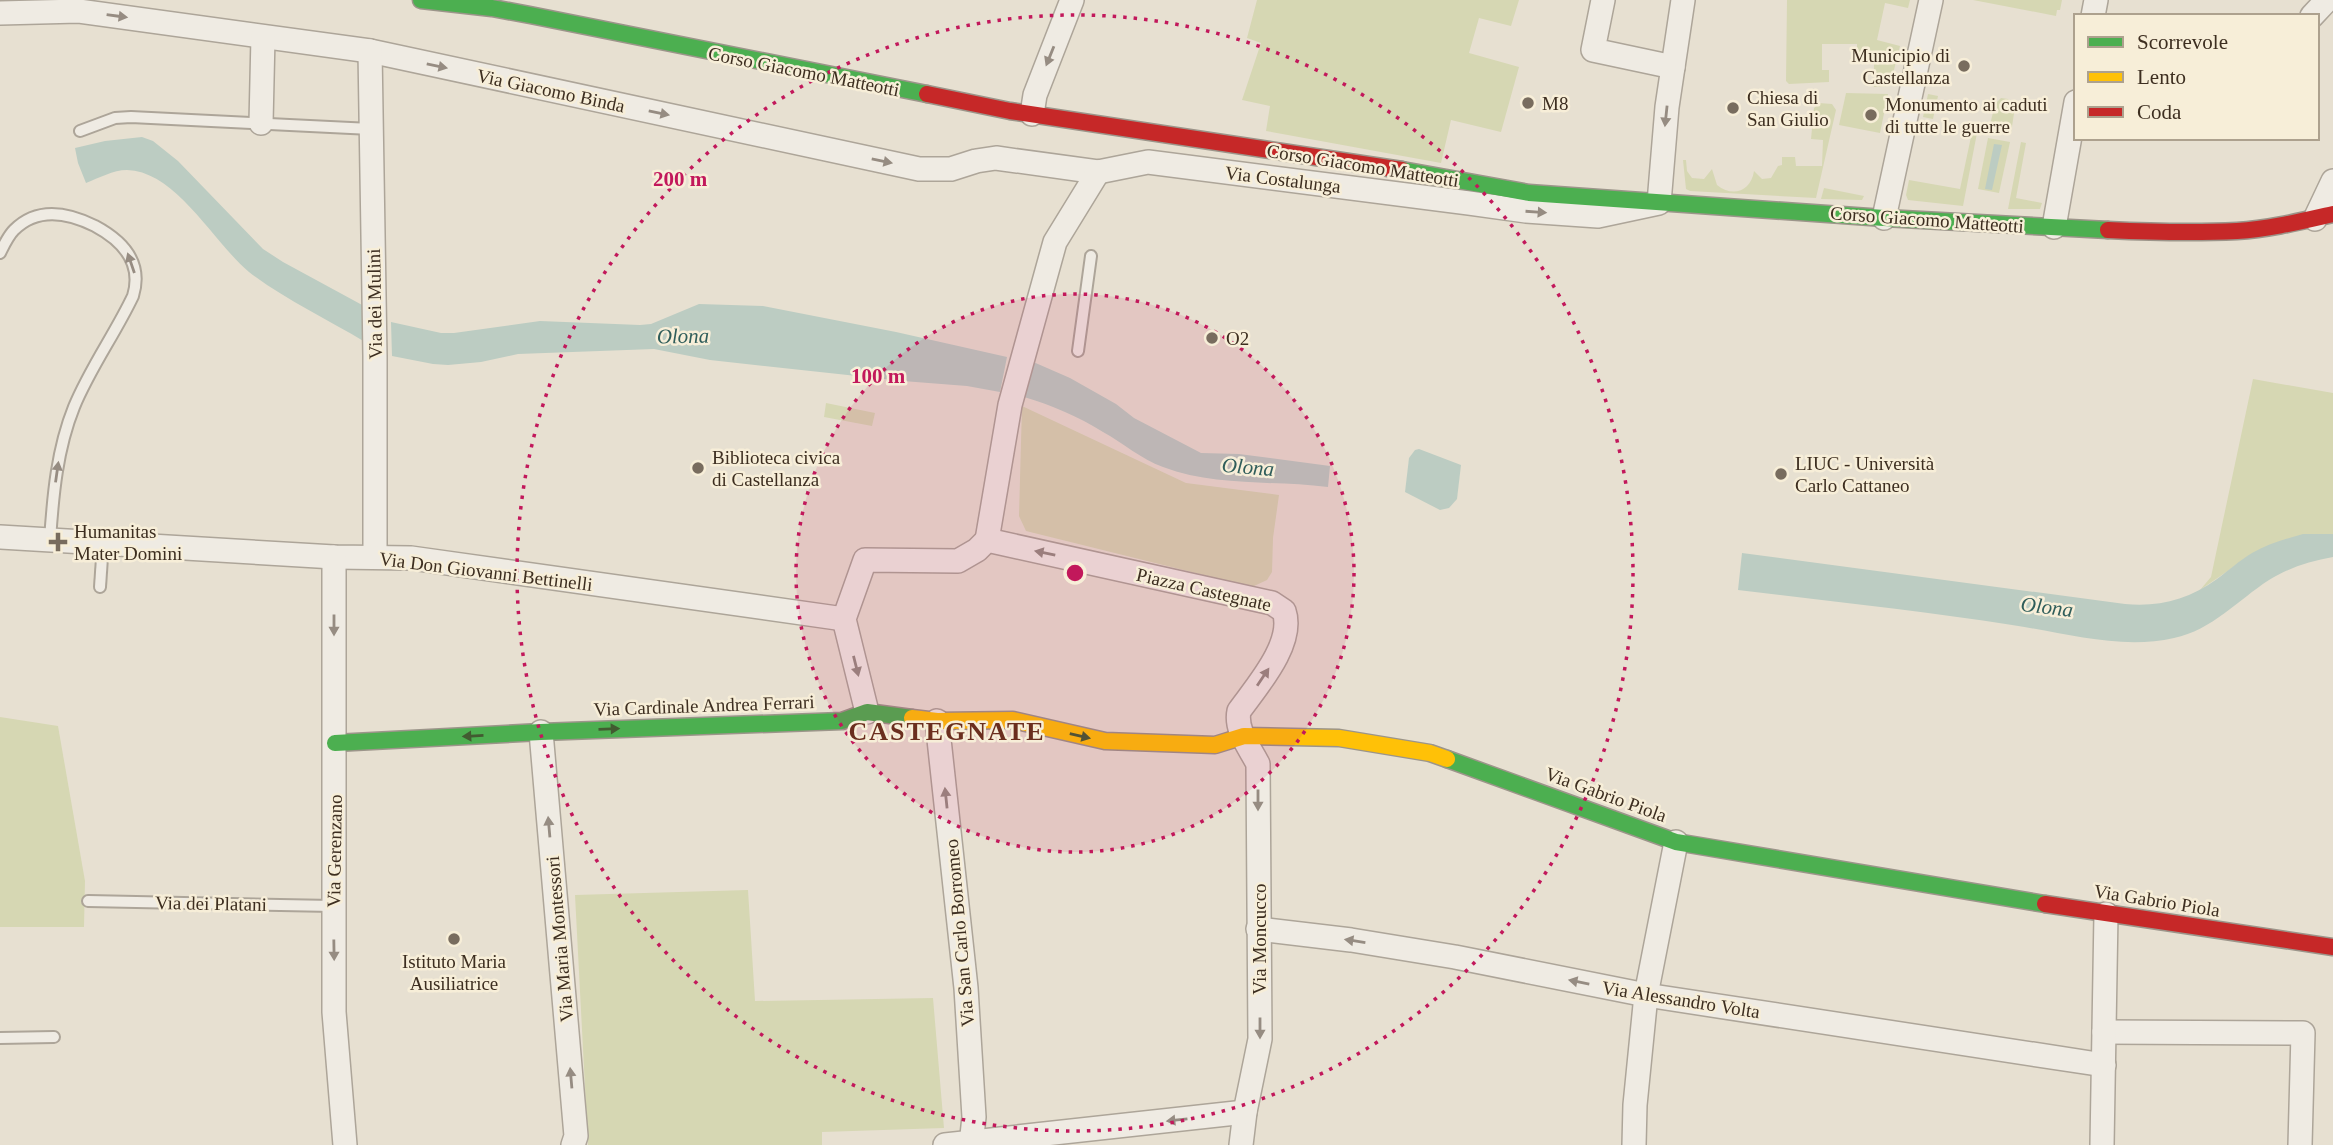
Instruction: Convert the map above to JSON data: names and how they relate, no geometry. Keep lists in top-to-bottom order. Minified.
{"streets":{"street":["Corso Giacomo Matteotti","Via Giacomo Binda","Via Costalunga","Via dei Mulini","Via Don Giovanni Bettinelli","Piazza Castegnate","Via Cardinale Andrea Ferrari","Via Gabrio Piola","Via Gerenzano","Via San Carlo Borromeo","Via Maria Montessori","Via Moncucco","Via Alessandro Volta"],"lane":["Via dei Platani"]},"crossings":[["Corso Giacomo Matteotti","Via Costalunga"],["Via Giacomo Binda","Via Costalunga"],["Via Giacomo Binda","Via dei Mulini"],["Via dei Mulini","Via Don Giovanni Bettinelli"],["Via Don Giovanni Bettinelli","Via Gerenzano"],["Piazza Castegnate","Via Gabrio Piola"],["Piazza Castegnate","Via Moncucco"],["Via Cardinale Andrea Ferrari","Via Gabrio Piola"],["Via Cardinale Andrea Ferrari","Via Gerenzano"],["Via Cardinale Andrea Ferrari","Via Maria Montessori"],["Via Gabrio Piola","Via San Carlo Borromeo"],["Via Gabrio Piola","Via Moncucco"],["Via Gerenzano","Via dei Platani"],["Via Moncucco","Via Alessandro Volta"]],"one_way":["Via Giacomo Binda","Via Gerenzano","Via San Carlo Borromeo","Via Maria Montessori","Via Moncucco","Via Alessandro Volta"],"districts":["CASTEGNATE"],"water":["Olona"],"places":{"other":["Municipio di Castellanza","M8","Chiesa di San Giulio","Monumento ai caduti di tutte le guerre","O2","Biblioteca civica di Castellanza","LIUC - Università Carlo Cattaneo","Istituto Maria Ausiliatrice"],"health":["Humanitas Mater Domini"]},"legend":["Scorrevole","Lento","Coda"],"rings":["200 m","100 m"]}
